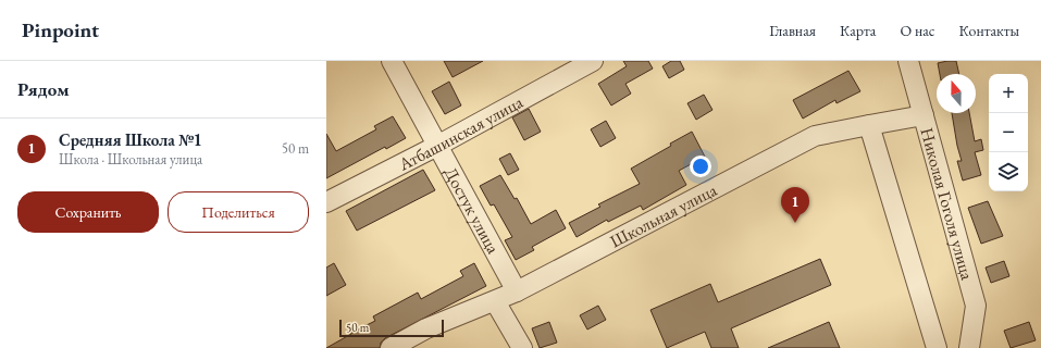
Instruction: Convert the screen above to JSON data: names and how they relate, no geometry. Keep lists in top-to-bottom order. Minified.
{"streets":{"street":["Атбашинская улица","Николая Гоголя улица","Достук улица","Школьная улица"]},"crossings":[["Атбашинская улица","Достук улица"],["Николая Гоголя улица","Школьная улица"],["Достук улица","Школьная улица"]],"scale_bar":"50 m","north":"top","page":{"header":"Pinpoint","nav":["Главная","Карта","О нас","Контакты"],"heading":"Рядом","map_buttons":["+","−"],"list":[{"mark":"1","name":"Средняя Школа №1","note":"Школа · Школьная улица","value":"50 m"}],"buttons":["Сохранить","Поделиться"],"pins":"1","scale":"50 m"}}
